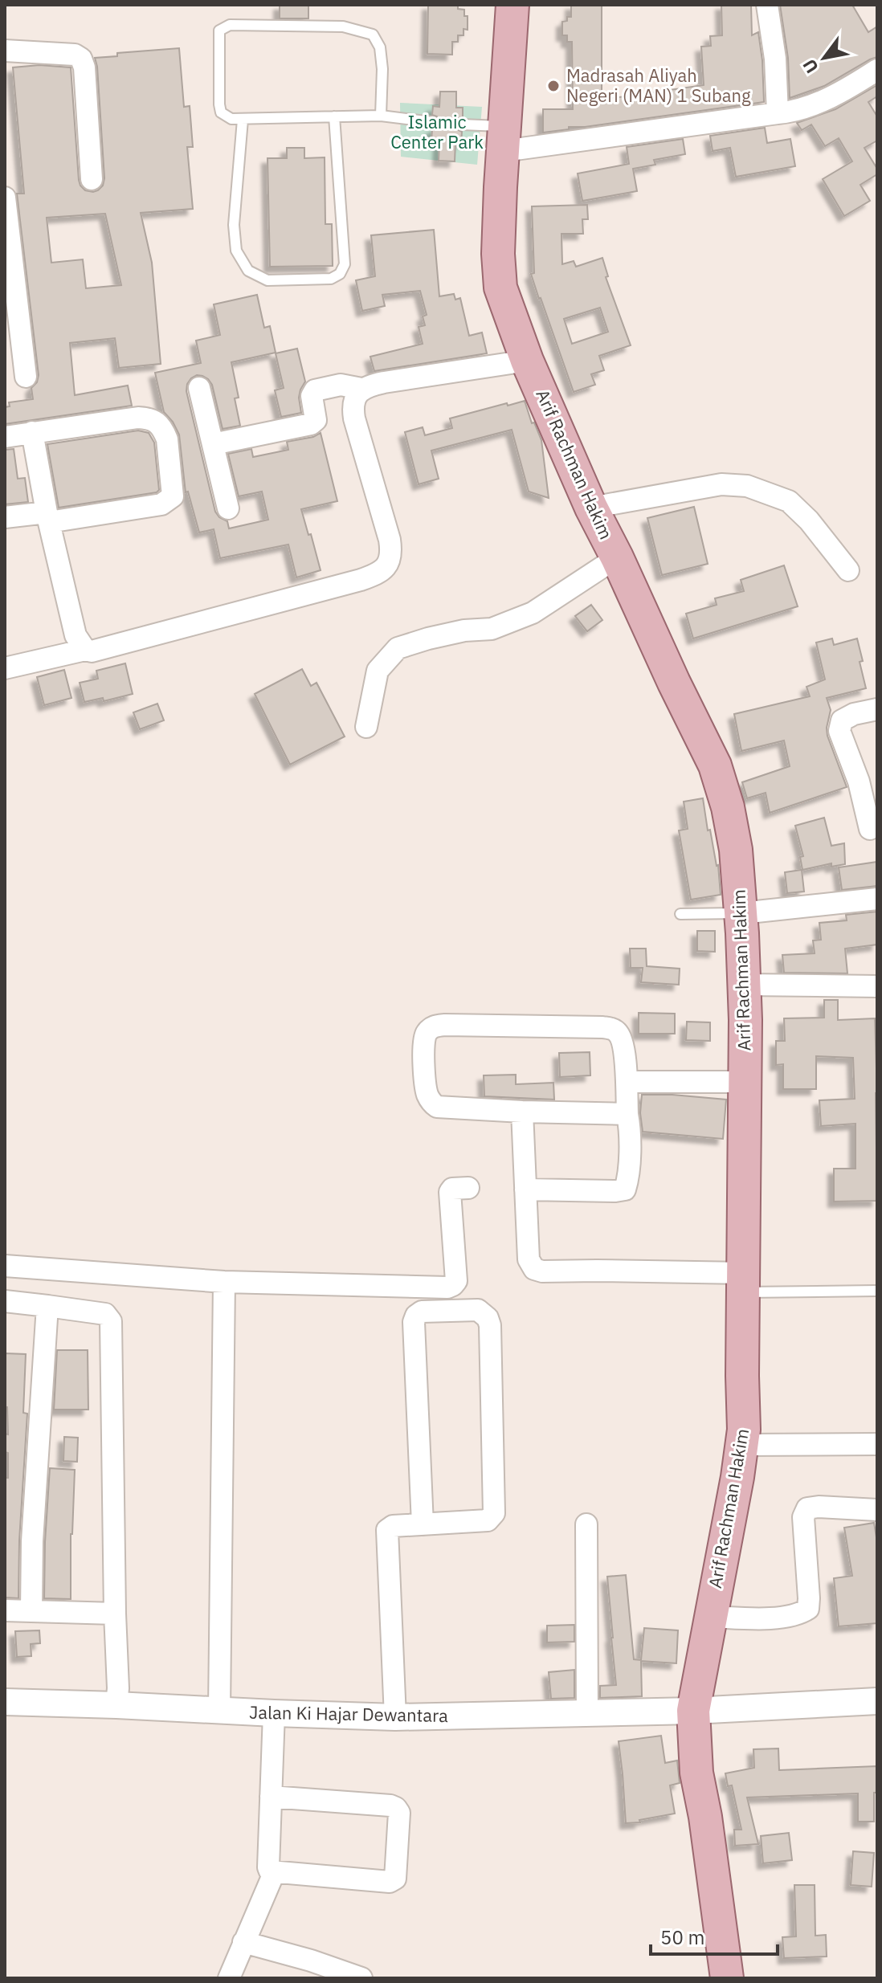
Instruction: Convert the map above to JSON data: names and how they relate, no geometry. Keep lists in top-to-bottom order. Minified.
{"streets":{"main road":["Arif Rachman Hakim"],"street":["Jalan Ki Hajar Dewantara"]},"crossings":[["Arif Rachman Hakim","Jalan Ki Hajar Dewantara"]],"parks":["Islamic Center Park"],"places":["Madrasah Aliyah Negeri (MAN) 1 Subang"],"scale_bar":"50 m","north":"bottom left"}
